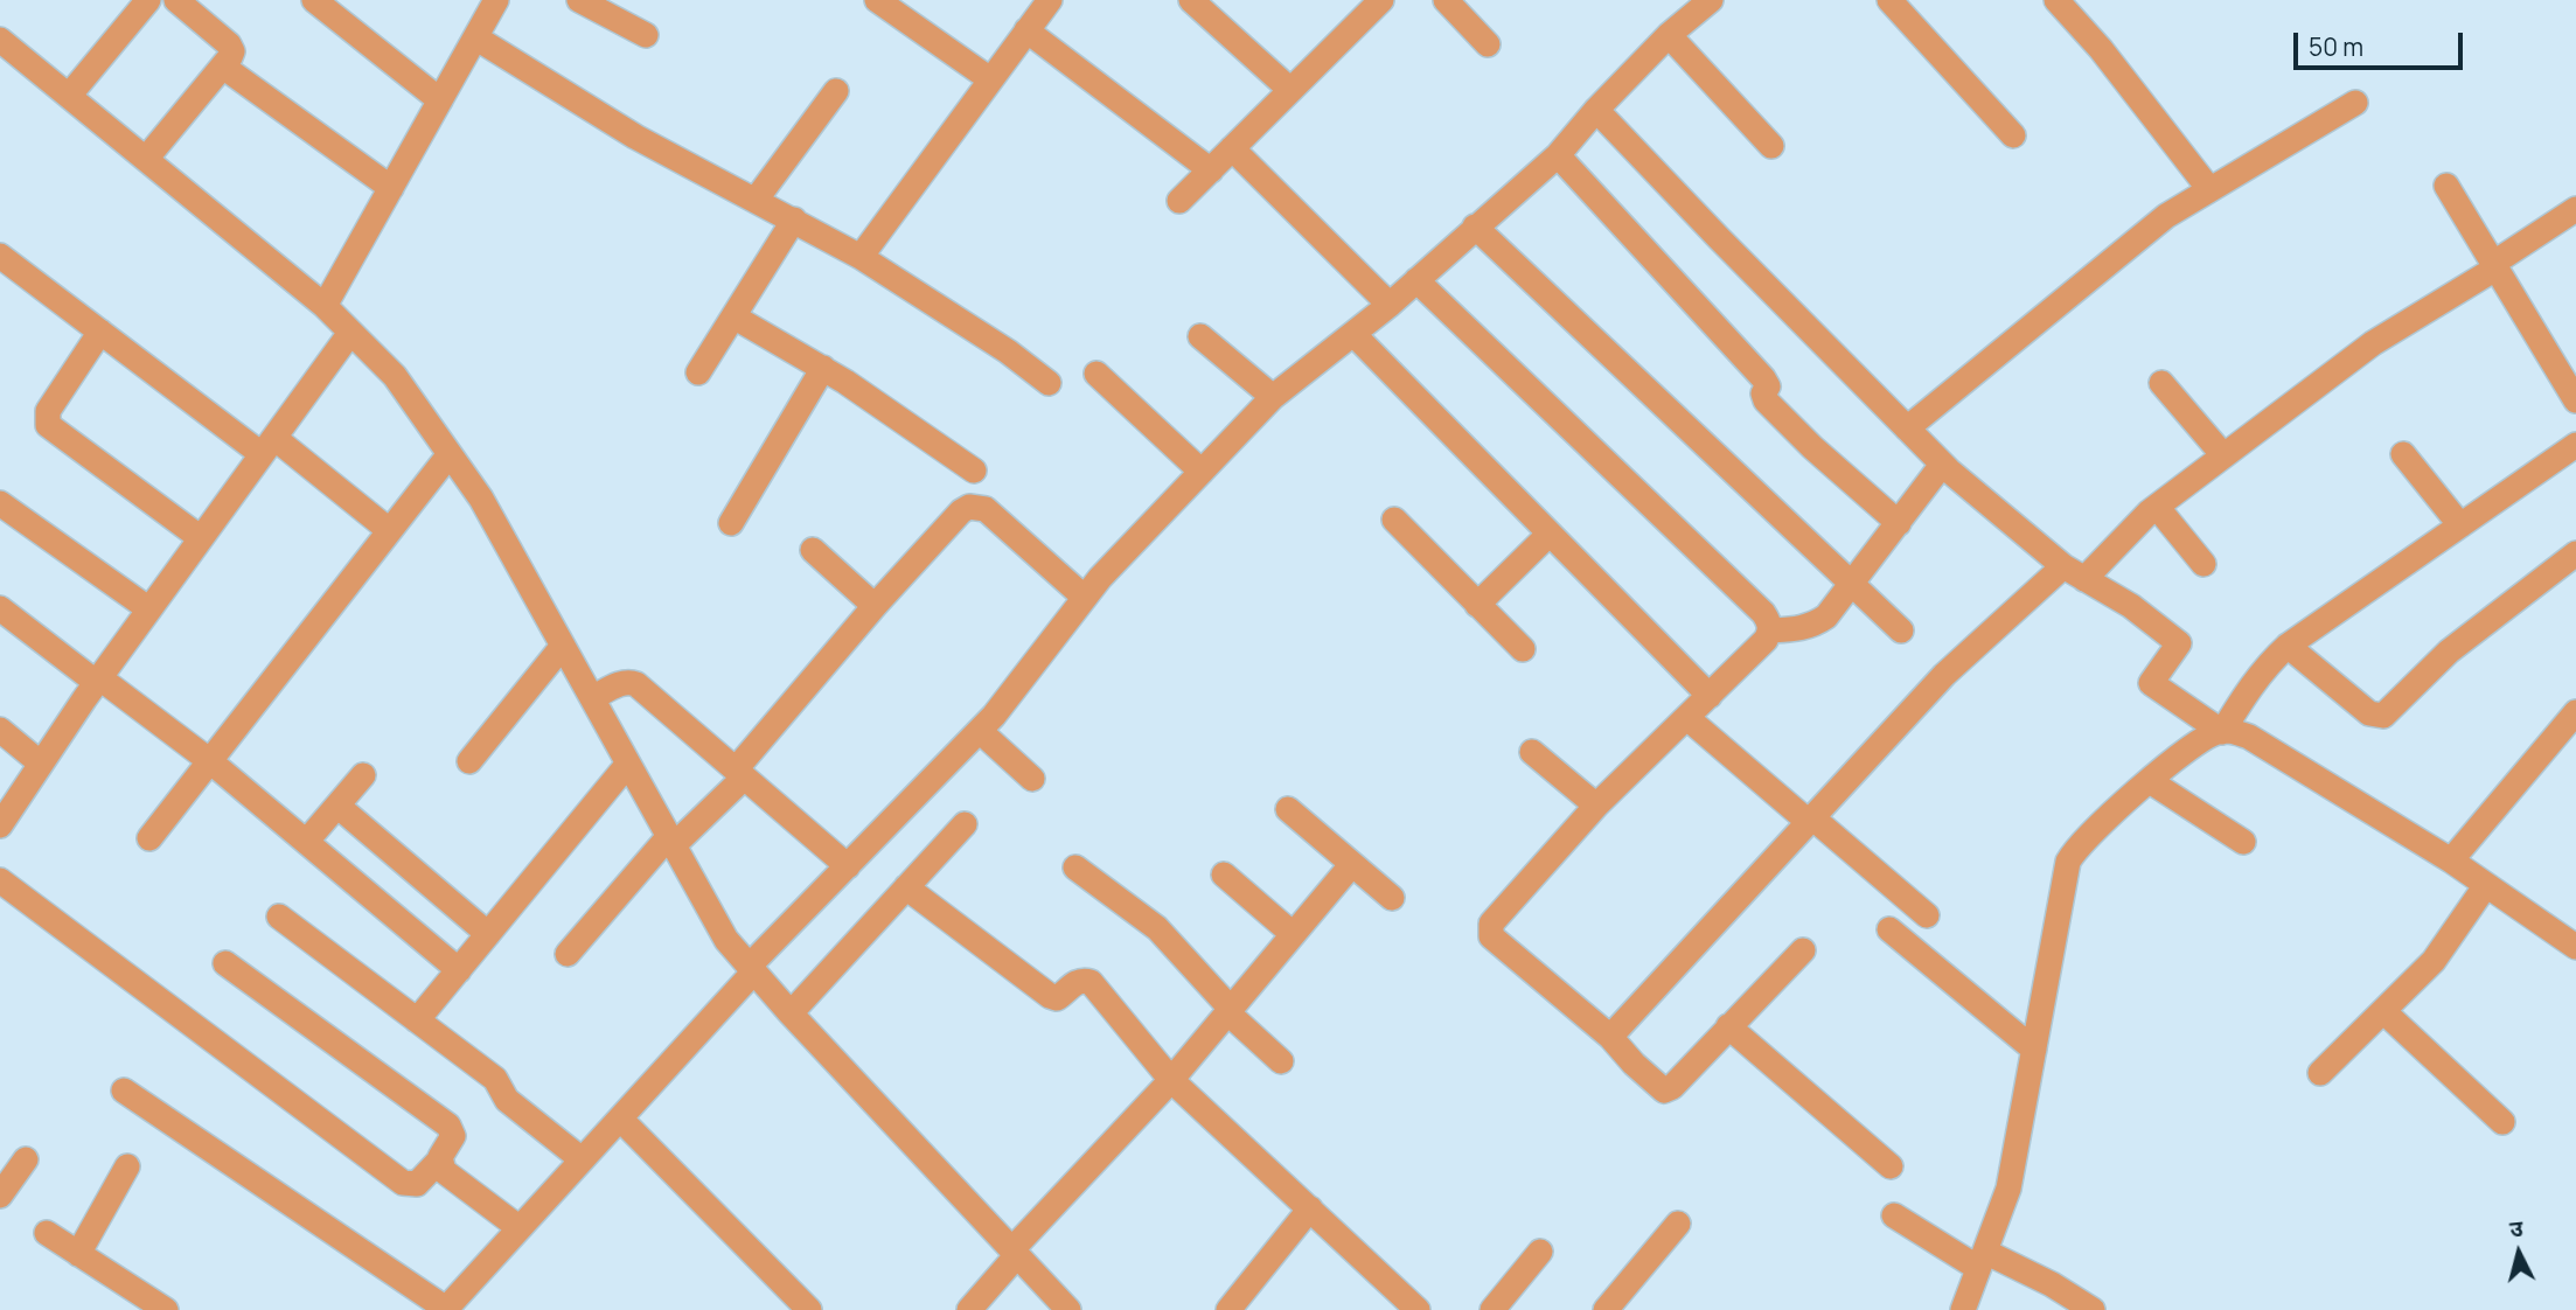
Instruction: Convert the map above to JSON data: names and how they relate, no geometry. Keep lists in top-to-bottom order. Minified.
{"scale_bar":"50 m","north":"top"}
